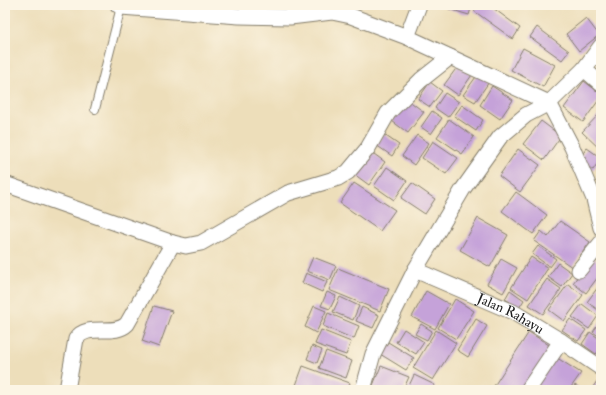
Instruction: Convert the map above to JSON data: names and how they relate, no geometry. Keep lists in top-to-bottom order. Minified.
{"streets":{"street":["Jalan Rahayu"]}}
